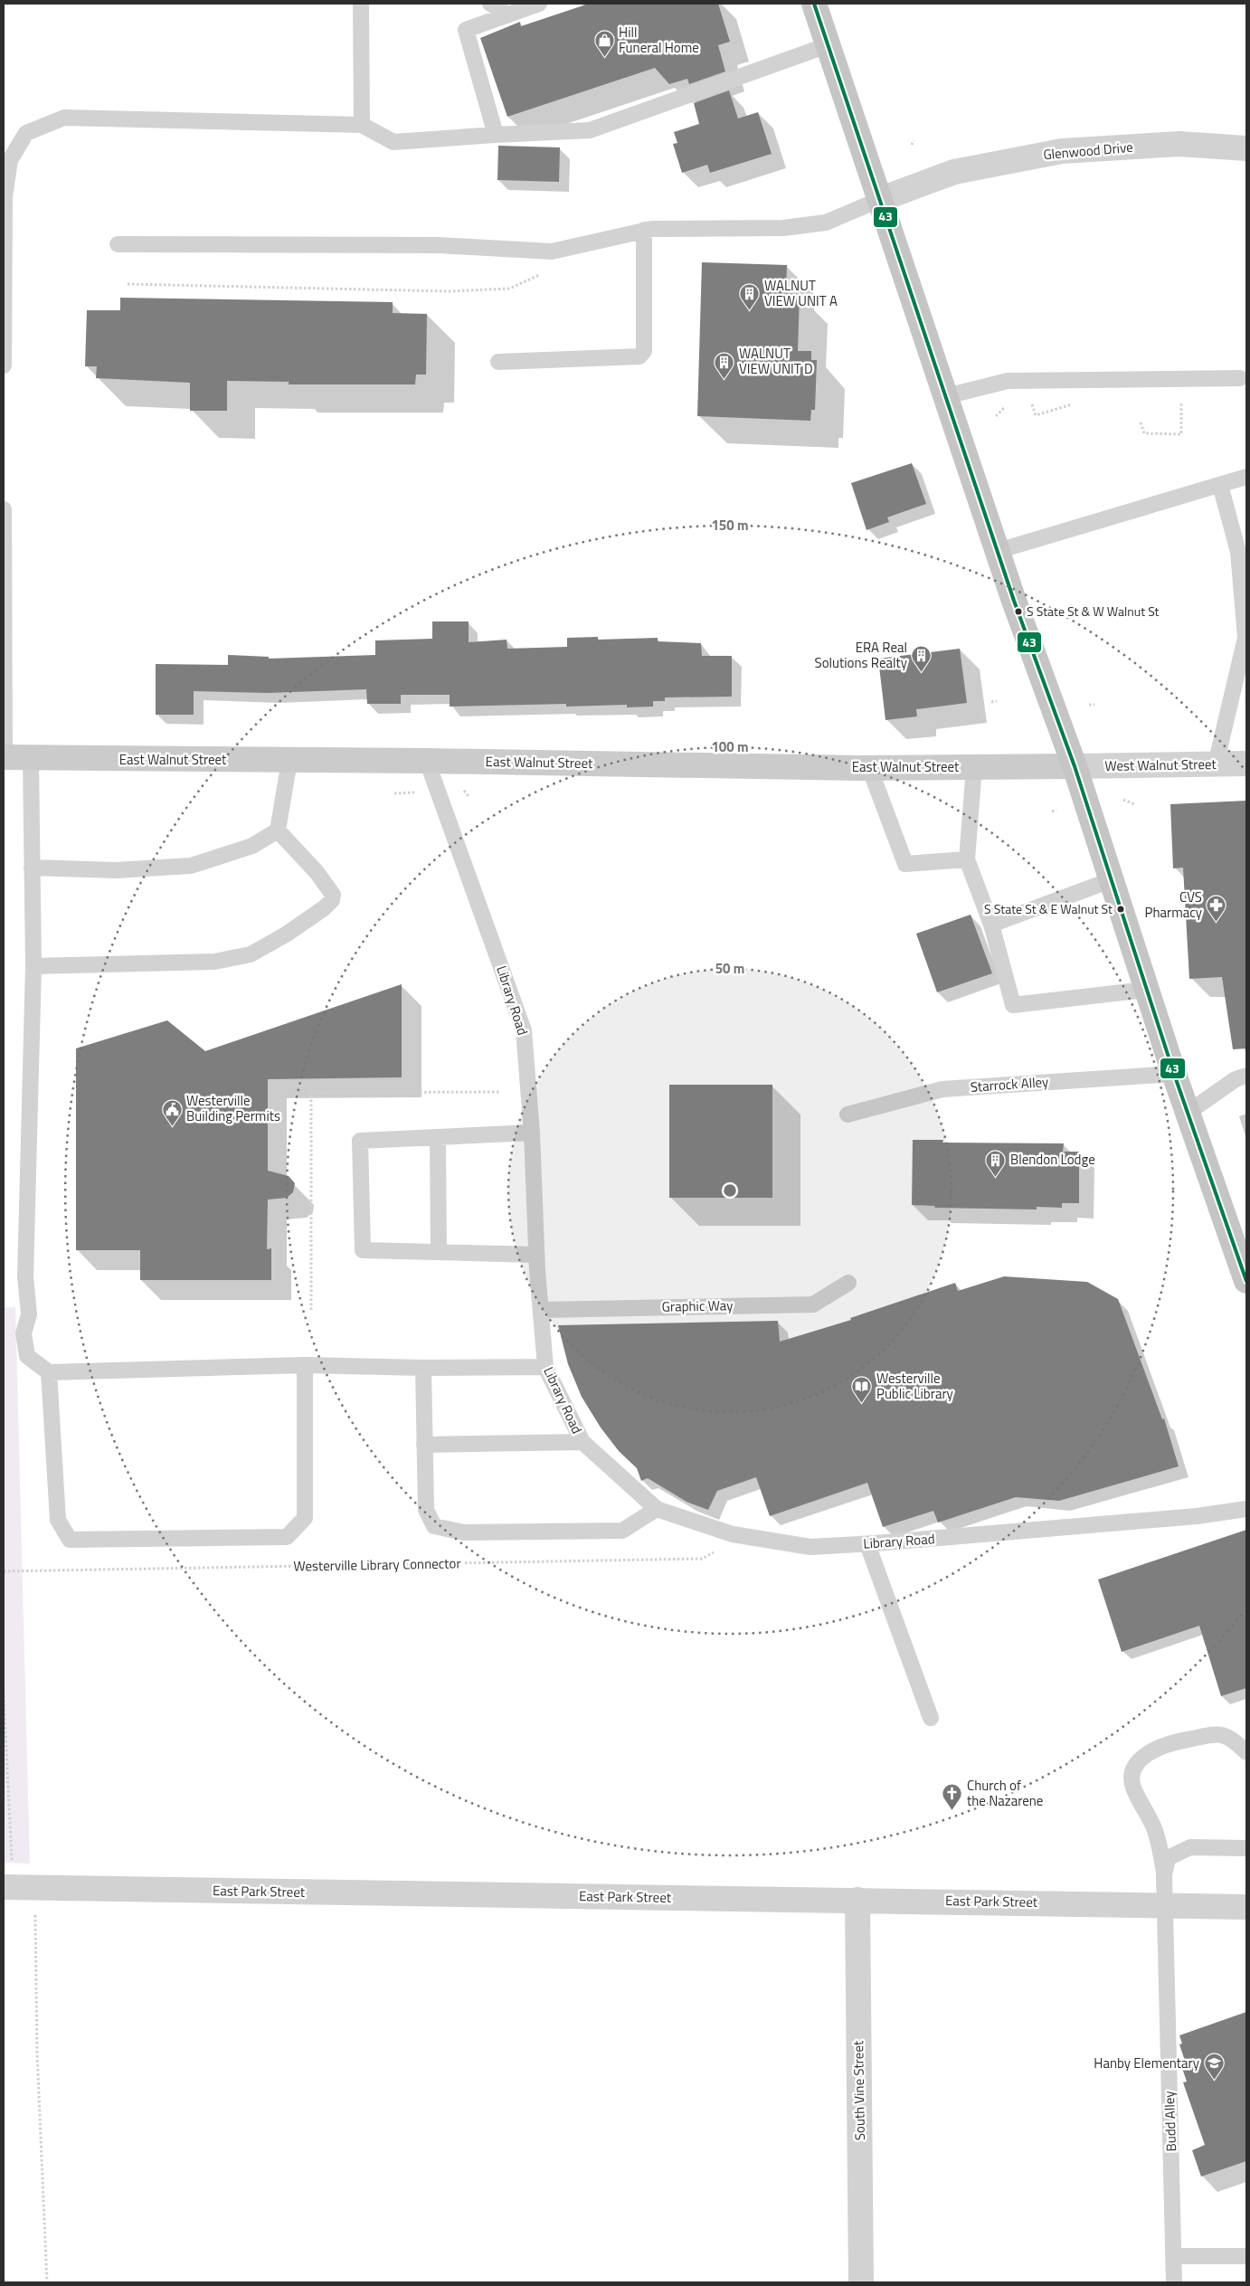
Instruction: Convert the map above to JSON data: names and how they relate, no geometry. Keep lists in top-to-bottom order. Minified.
{"streets":{"main road":["East Walnut Street"],"street":["Glenwood Drive","West Walnut Street","East Park Street","South Vine Street"],"lane":["Library Road","Starrock Alley","Graphic Way","Budd Alley"],"path":["Westerville Library Connector"]},"crossings":[["East Walnut Street","West Walnut Street"],["East Walnut Street","Library Road"],["Library Road","Graphic Way"],["Library Road","Westerville Library Connector"],["East Park Street","South Vine Street"],["East Park Street","Budd Alley"]],"places":{"shop":["Hill Funeral Home"],"building":["WALNUT VIEW UNIT A","WALNUT VIEW UNIT D","ERA Real Solutions Realty","Blendon Lodge"],"other":["S State St & W Walnut St","S State St & E Walnut St"],"pharmacy":["CVS Pharmacy"],"public building":["Westerville Building Permits"],"library":["Westerville Public Library"],"church":["Church of the Nazarene"],"school or university":["Hanby Elementary"]},"lines":["transit line 43"],"rings":["150 m","100 m","50 m"]}
